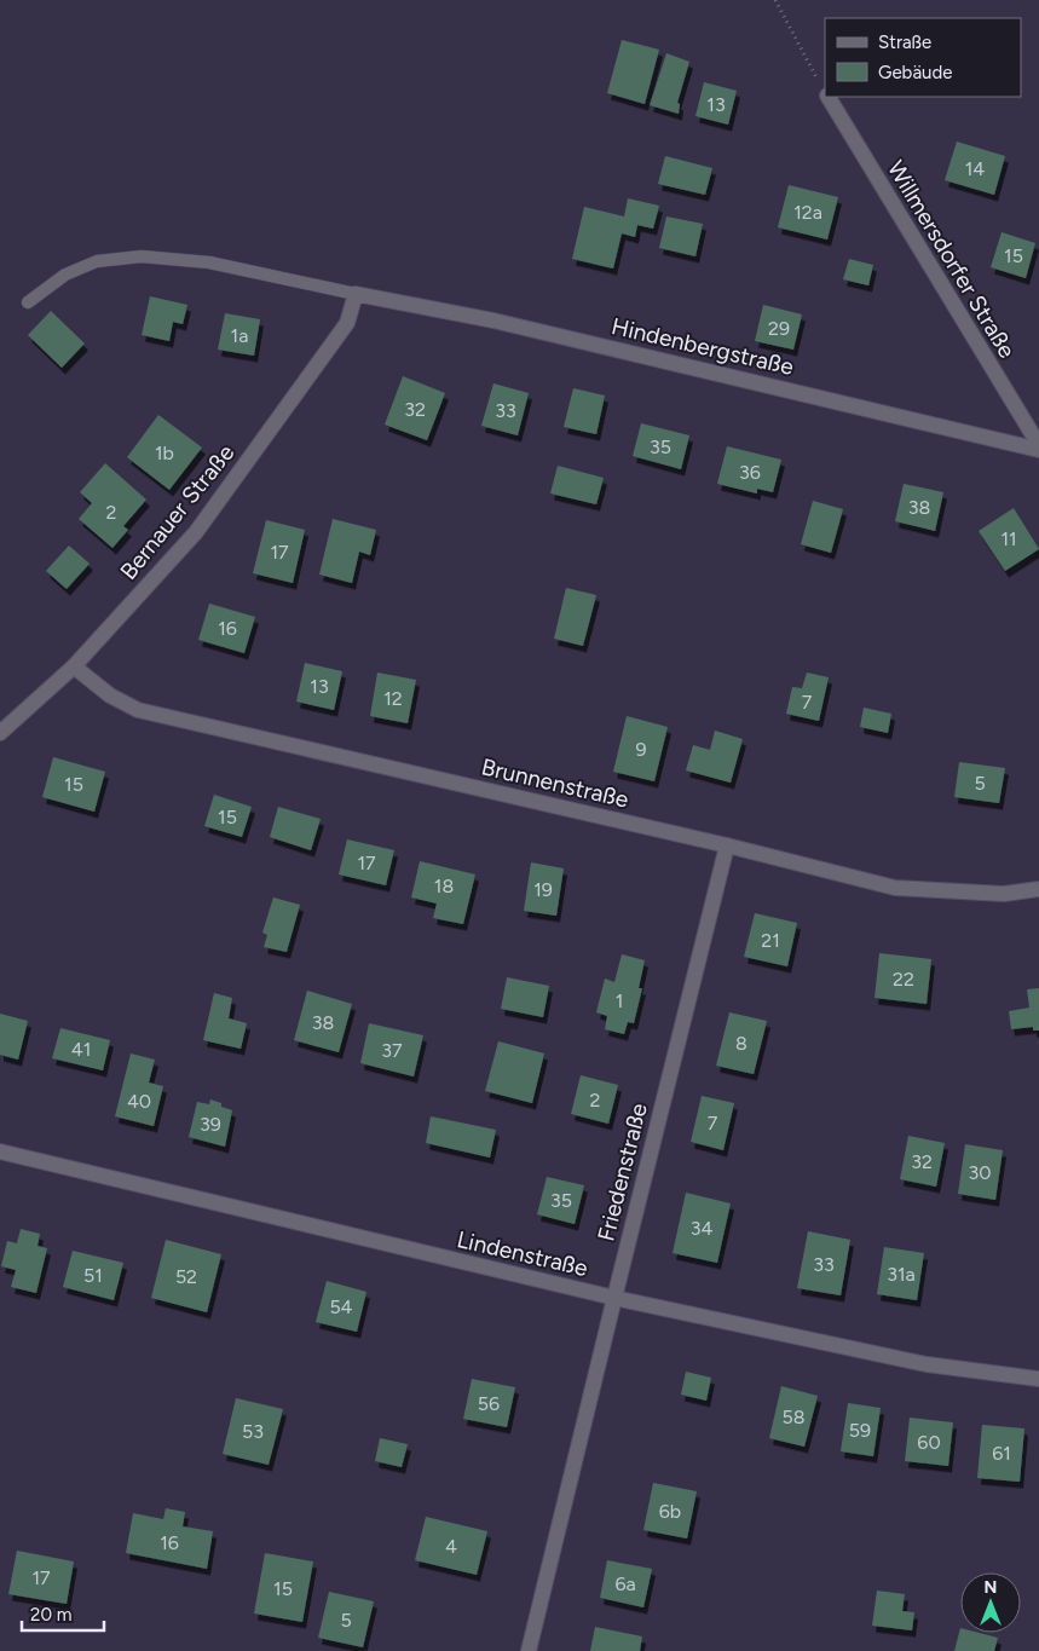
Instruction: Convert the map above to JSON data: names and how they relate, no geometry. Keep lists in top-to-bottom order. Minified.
{"streets":{"street":["Willmersdorfer Straße","Hindenbergstraße","Bernauer Straße","Brunnenstraße","Friedenstraße","Lindenstraße"]},"crossings":[["Hindenbergstraße","Bernauer Straße"],["Bernauer Straße","Brunnenstraße"],["Brunnenstraße","Friedenstraße"],["Friedenstraße","Lindenstraße"]],"house_numbers":["13","14","12a","15","29","1a","32","33","35","1b","36","38","2","11","17","16","13","12","7","9","5","15","15","17","18","19","21","22","1","38","8","41","37","2","40","7","39","32","30","35","34","33","31a","51","52","54","56","58","59","53","60","61","6b","16","4","17","6a","15","5"],"legend":["Straße","Gebäude"],"scale_bar":"20 m","north":"top"}
